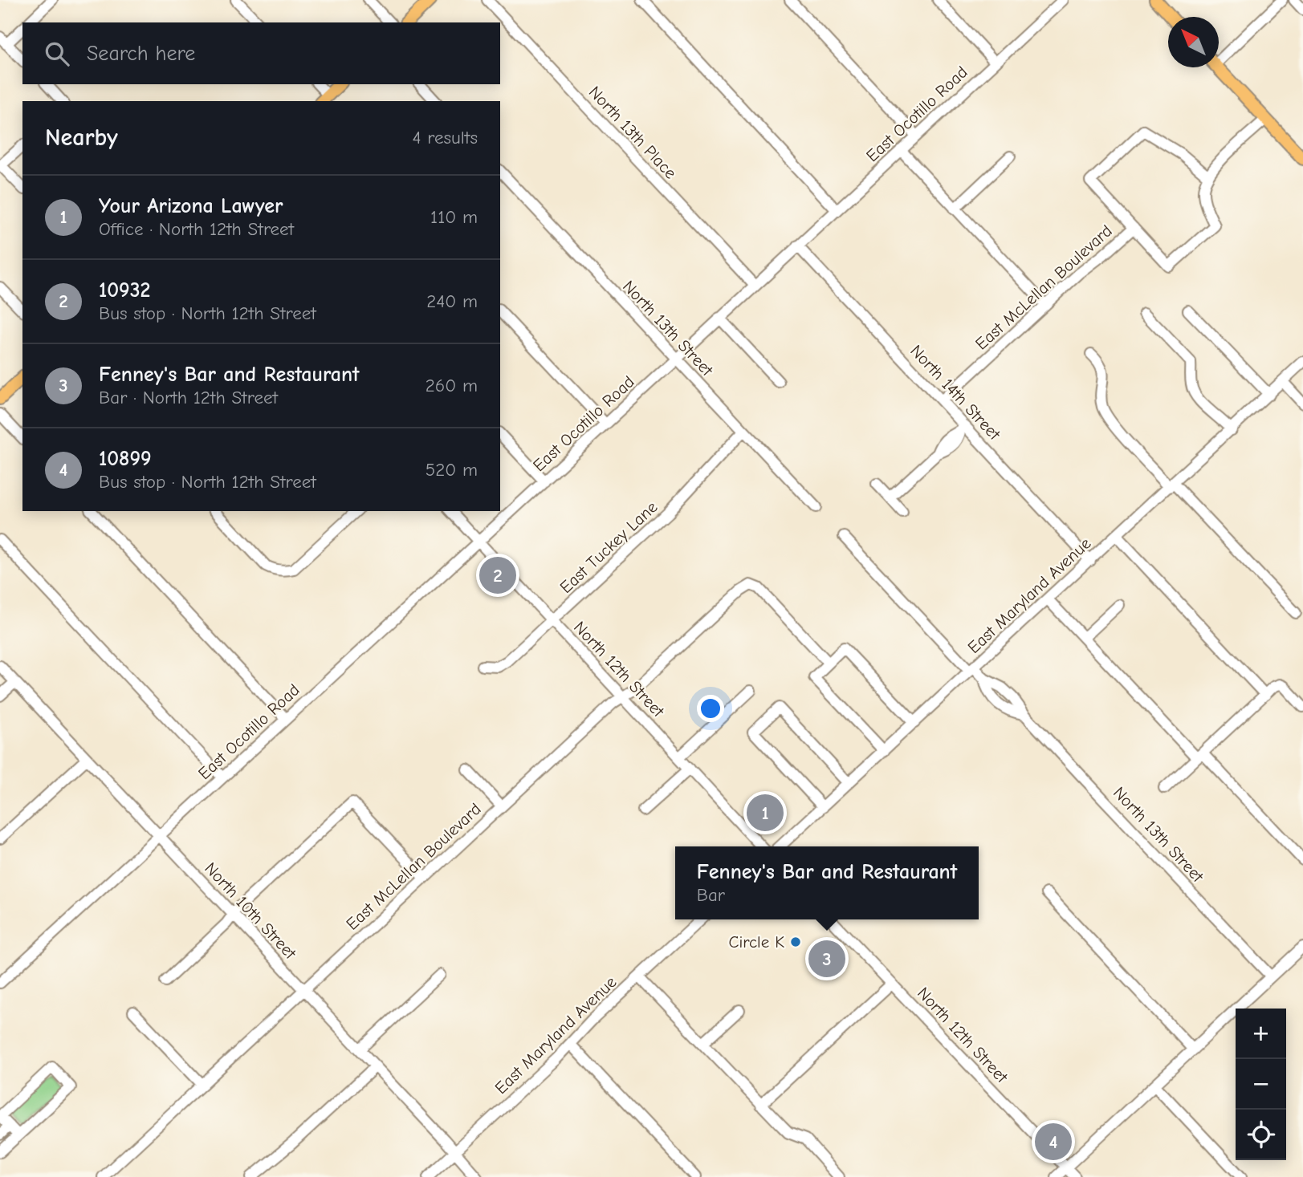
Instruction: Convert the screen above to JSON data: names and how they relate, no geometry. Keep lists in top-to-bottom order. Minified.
{"streets":{"street":["East Ocotillo Road","North 13th Place","East McLellan Boulevard","North 13th Street","North 14th Street","East Tuckey Lane","East Maryland Avenue","North 12th Street","North 10th Street"]},"crossings":[["East Ocotillo Road","North 13th Place"],["East Ocotillo Road","North 13th Street"],["East Ocotillo Road","North 14th Street"],["East Ocotillo Road","North 12th Street"],["East Ocotillo Road","North 10th Street"],["East McLellan Boulevard","North 14th Street"],["East McLellan Boulevard","North 12th Street"],["East McLellan Boulevard","North 10th Street"],["North 13th Street","East Tuckey Lane"],["North 13th Street","East Maryland Avenue"],["North 14th Street","East Maryland Avenue"],["East Tuckey Lane","North 12th Street"],["East Maryland Avenue","North 10th Street"]],"places":["Circle K"],"north":"top left","page":{"search":"Search here","heading":["Nearby","4 results"],"list":[{"mark":"1","name":"Your Arizona Lawyer","note":"Office · North 12th Street","value":"110 m"},{"mark":"2","name":"10932","note":"Bus stop · North 12th Street","value":"240 m"},{"mark":"3","name":"Fenney's Bar and Restaurant","note":"Bar · North 12th Street","value":"260 m"},{"mark":"4","name":"10899","note":"Bus stop · North 12th Street","value":"520 m"}],"pins":["2","1","3","4"],"popup":["Fenney's Bar and Restaurant","Bar"],"map_buttons":["+","−"]}}
